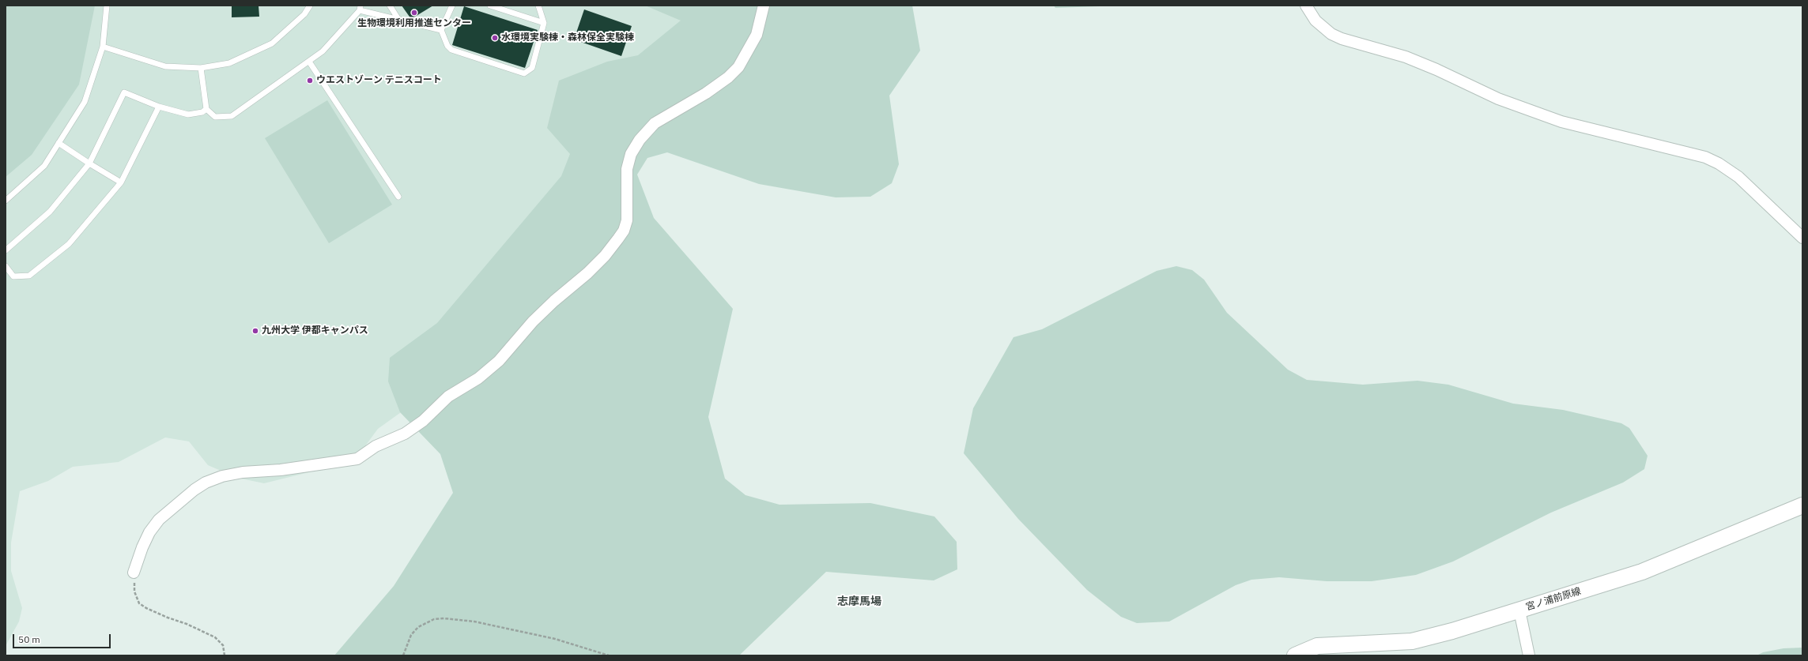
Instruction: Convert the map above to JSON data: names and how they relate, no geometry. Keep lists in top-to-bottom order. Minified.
{"streets":{"main road":["宮ノ浦前原線"]},"districts":["志摩馬場"],"places":["生物環境利用推進センター","水環境実験棟・森林保全実験棟","ウエストゾーン テニスコート","九州大学 伊都キャンパス"],"scale_bar":"50 m"}
